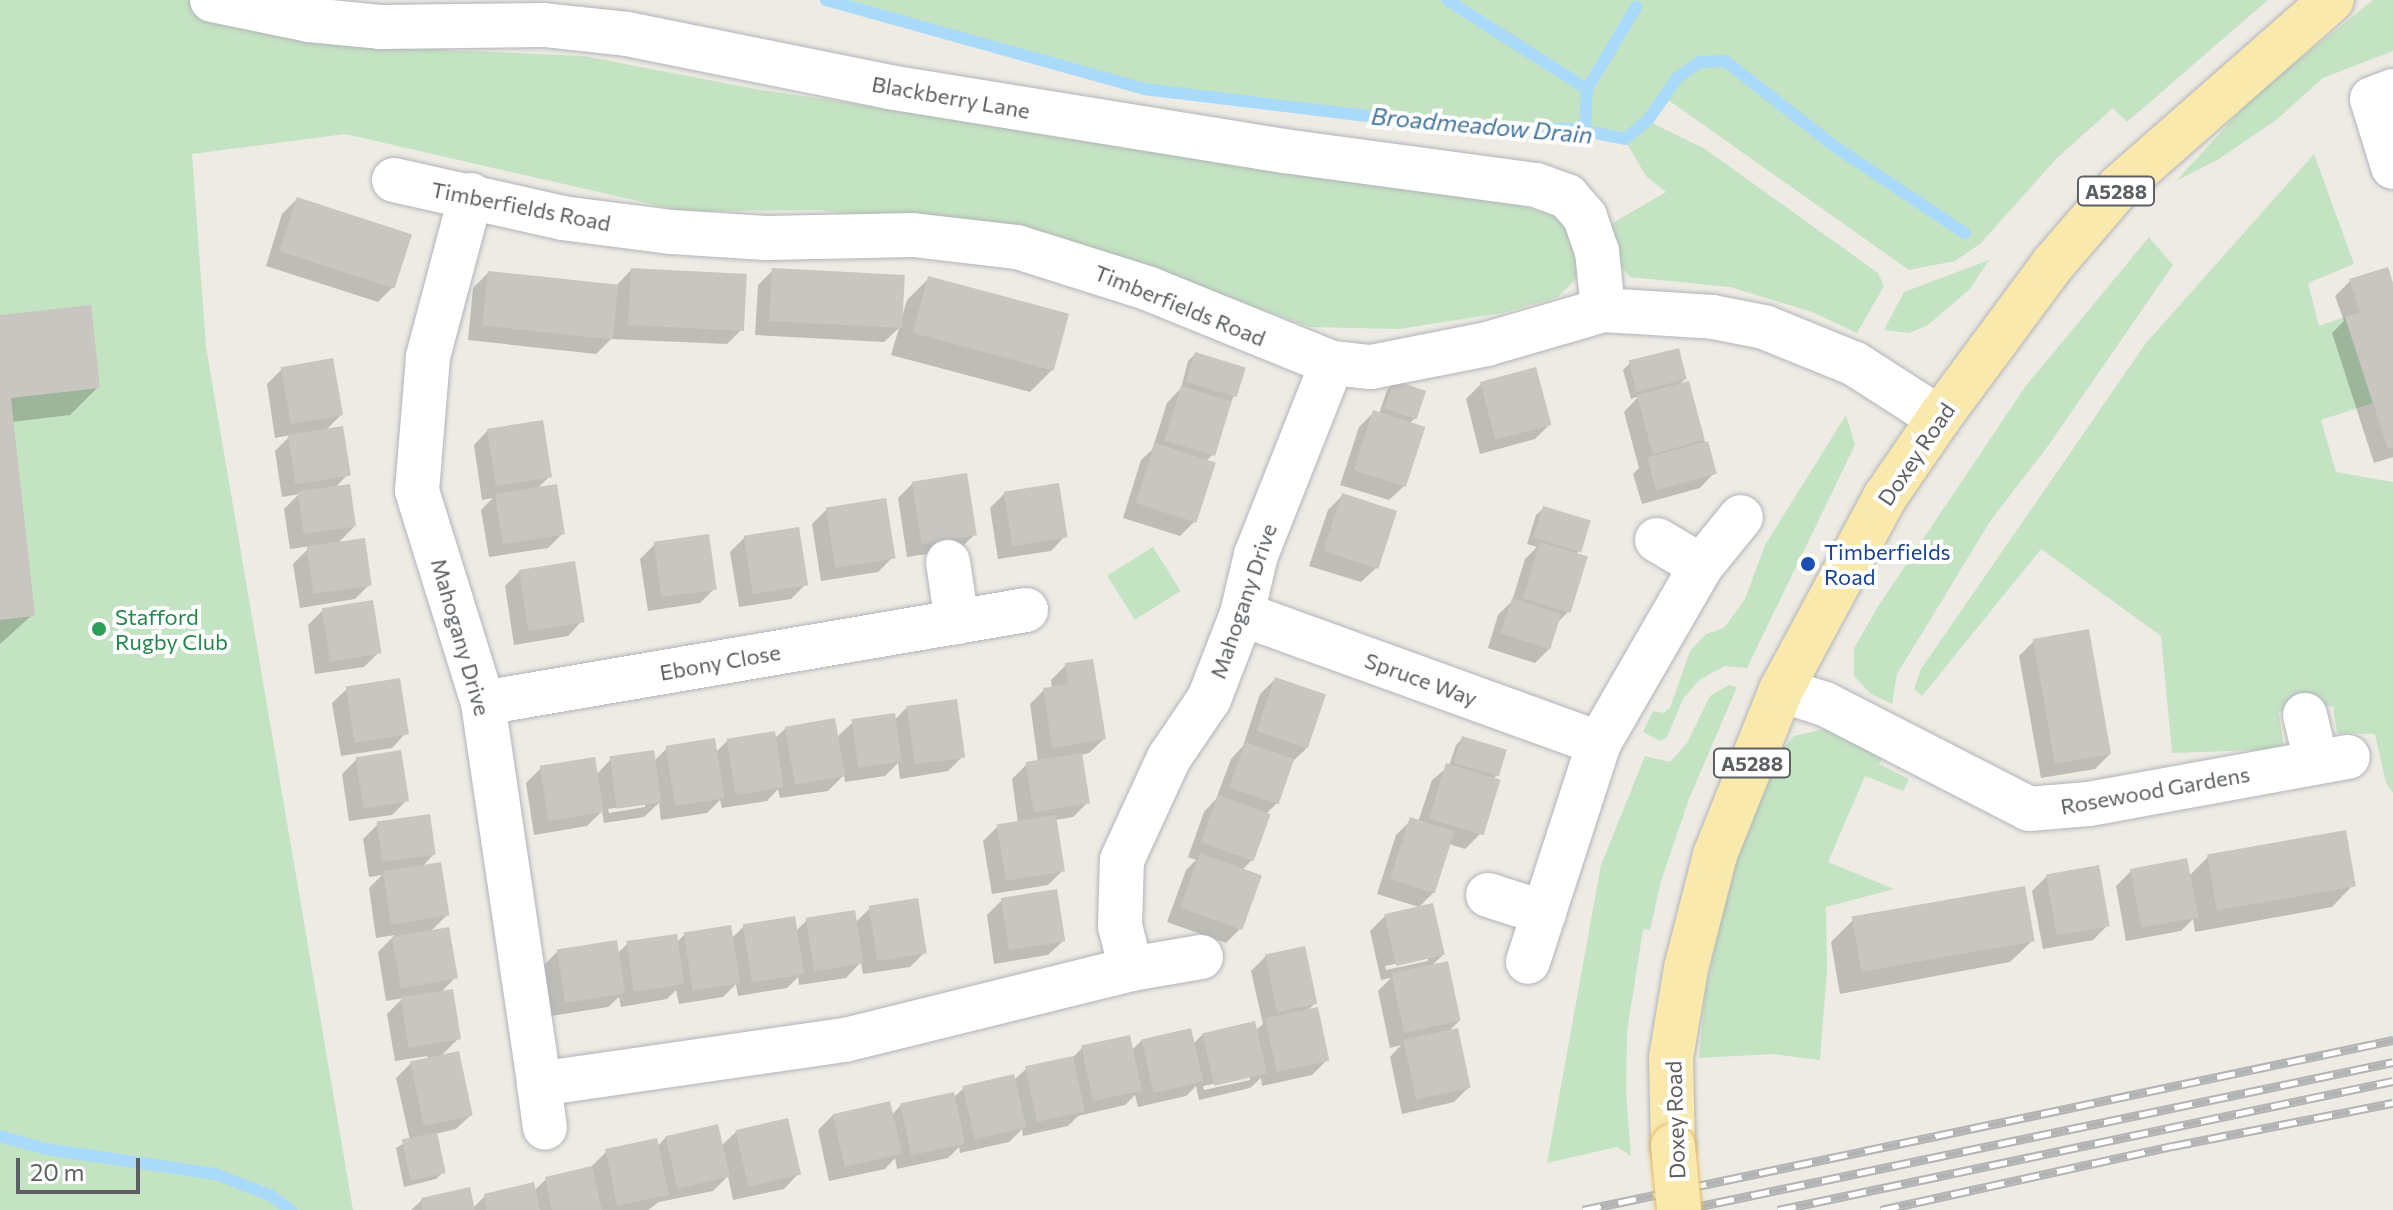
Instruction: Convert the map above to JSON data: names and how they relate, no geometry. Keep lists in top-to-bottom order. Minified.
{"streets":{"main road":["A5288","Doxey Road"],"street":["Blackberry Lane","Timberfields Road","Mahogany Drive","Ebony Close","Spruce Way","Rosewood Gardens"]},"crossings":[["Blackberry Lane","Timberfields Road"],["Timberfields Road","Doxey Road"],["Timberfields Road","Mahogany Drive"],["Doxey Road","Rosewood Gardens"],["Mahogany Drive","Ebony Close"],["Mahogany Drive","Spruce Way"]],"water":["Broadmeadow Drain"],"places":["Timberfields Road","Stafford Rugby Club"],"scale_bar":"20 m"}
